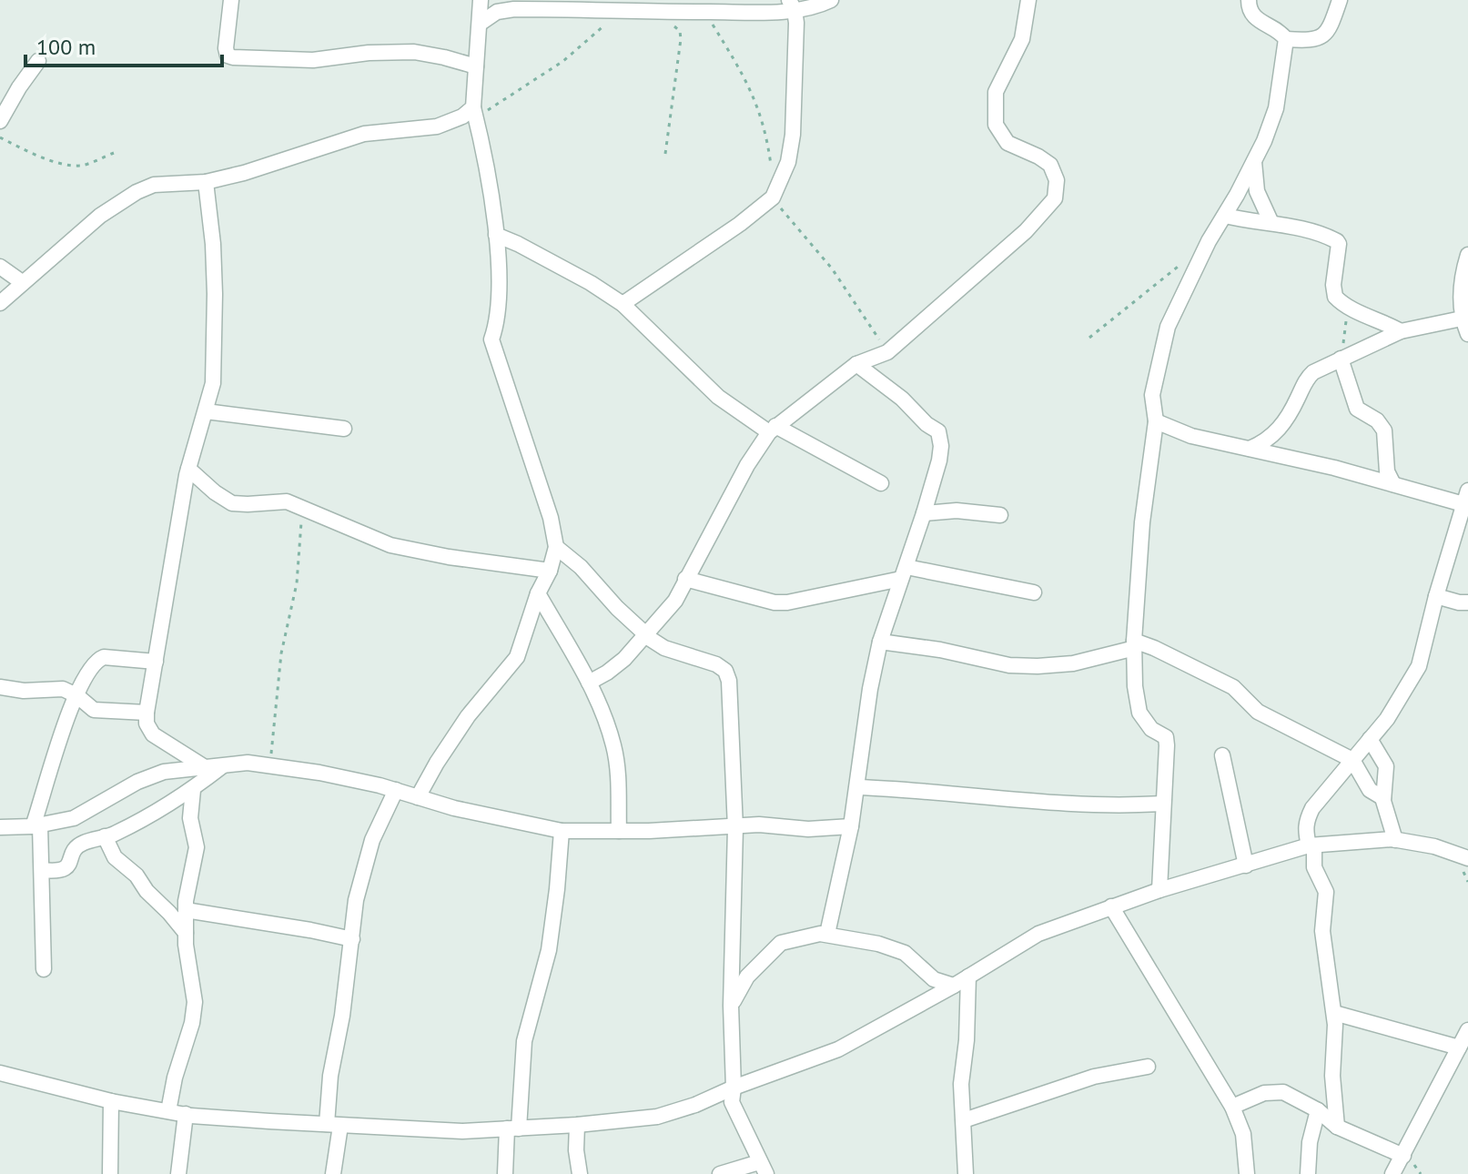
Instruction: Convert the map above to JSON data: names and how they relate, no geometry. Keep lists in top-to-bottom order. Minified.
{"scale_bar":"100 m"}
